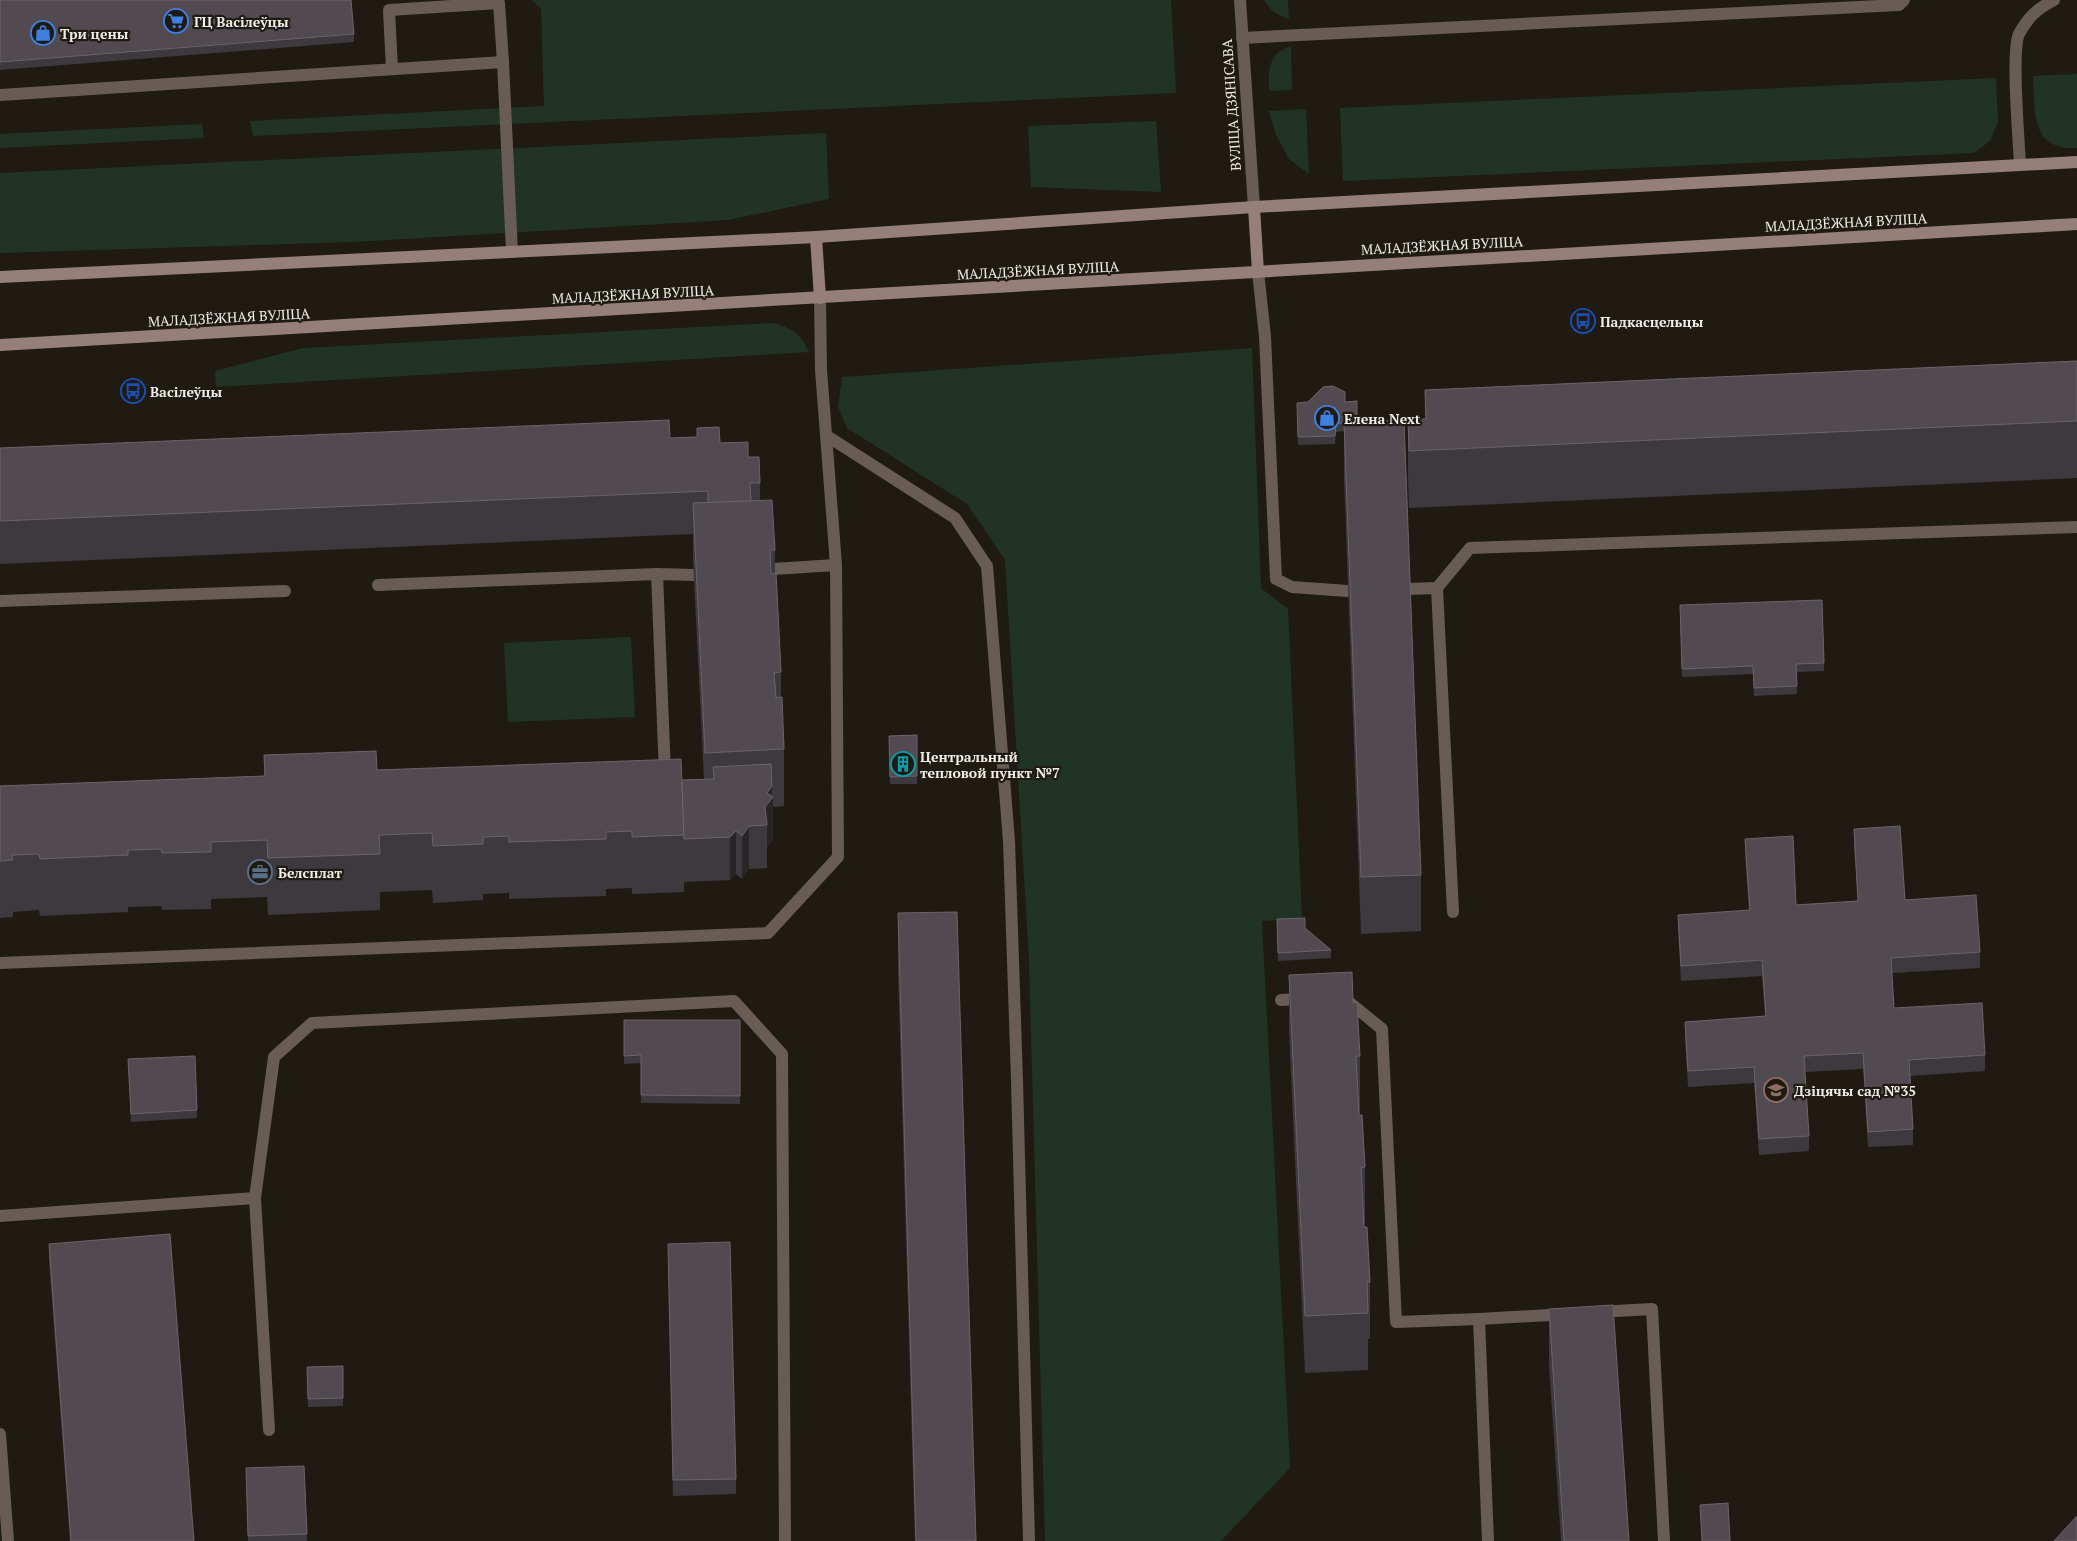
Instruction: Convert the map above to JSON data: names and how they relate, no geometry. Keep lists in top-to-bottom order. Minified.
{"streets":{"main road":["МАЛАДЗЁЖНАЯ ВУЛІЦА"],"street":["ВУЛІЦА ДЗЯНІСАВА"]},"places":{"supermarket":["ГЦ Васілеўцы"],"shop":["Три цены","Елена Next"],"bus stop":["Падкасцельцы","Васілеўцы"],"building":["Центральный тепловой пункт №7"],"office":["Белсплат"],"school or university":["Дзіцячы сад №35"]}}
